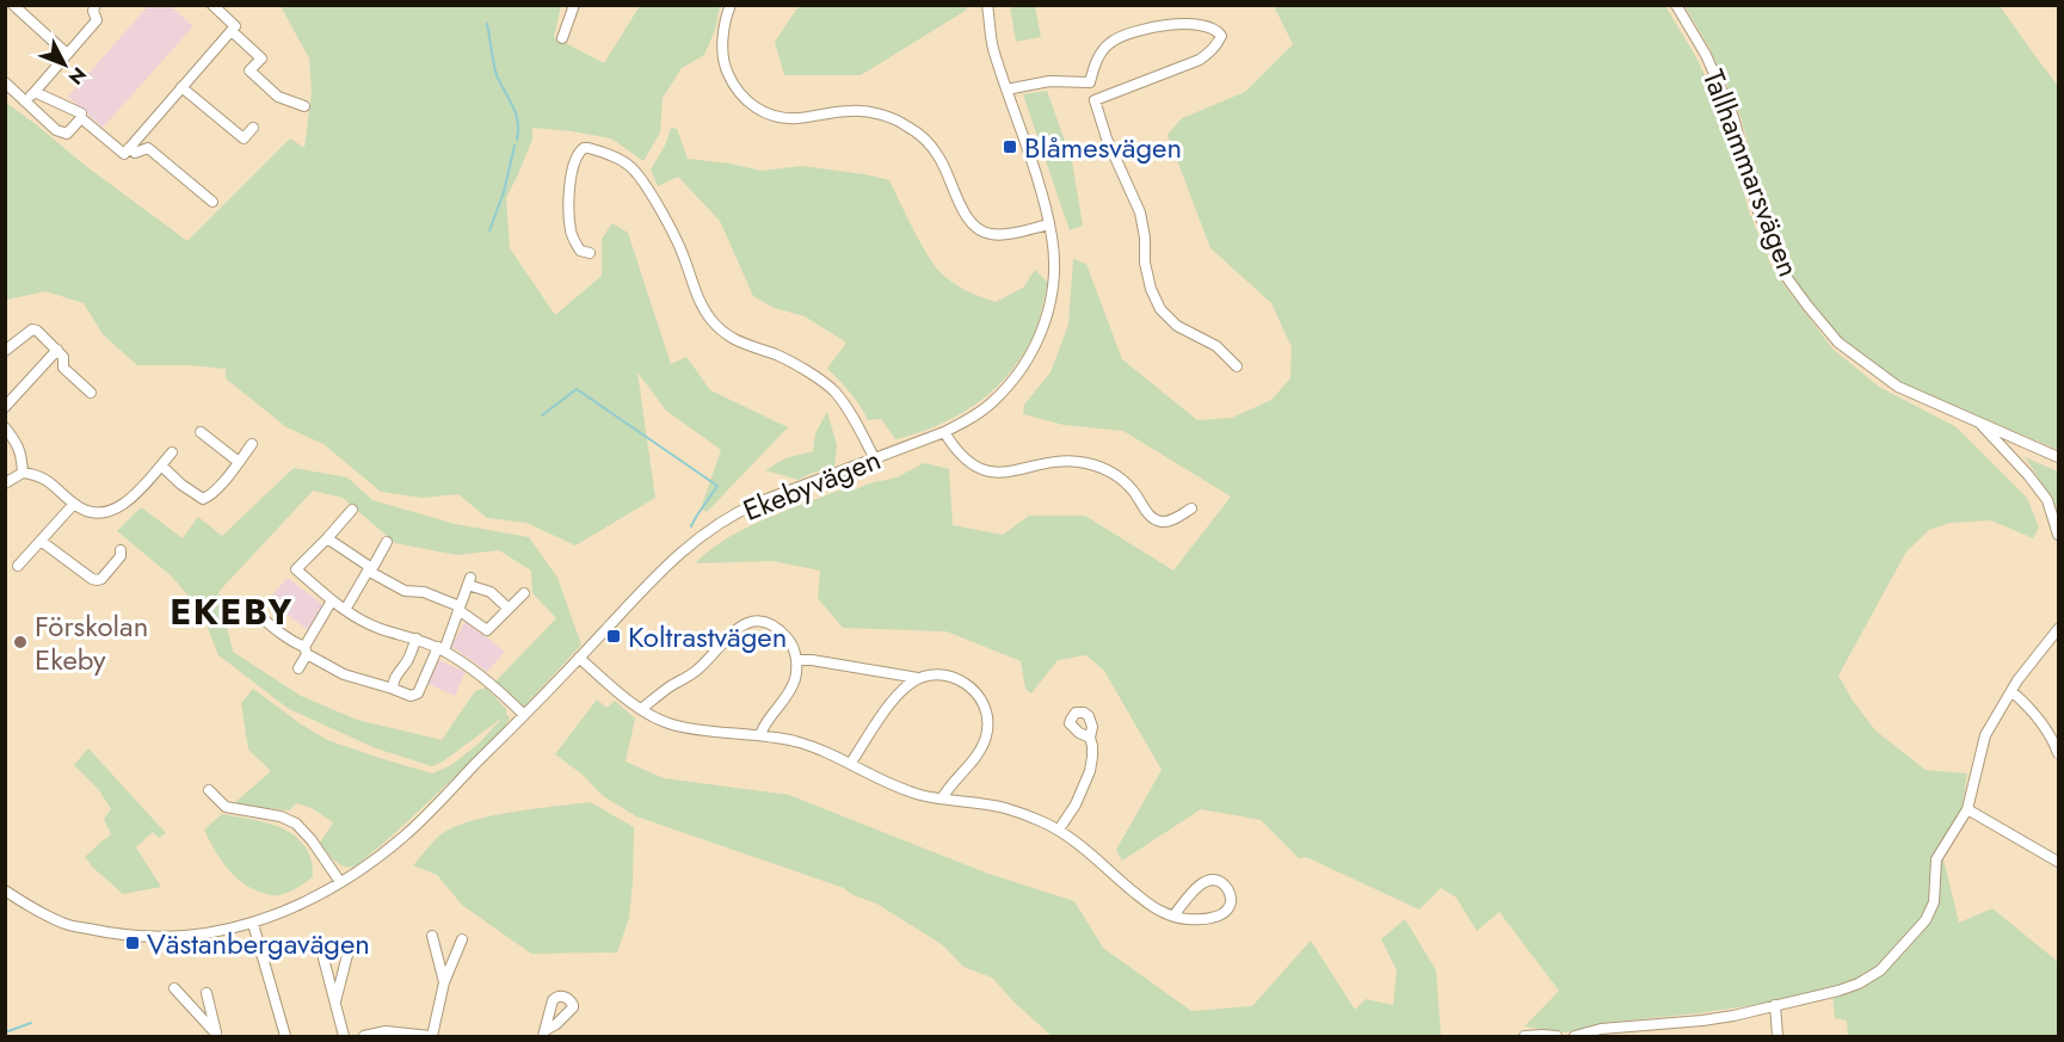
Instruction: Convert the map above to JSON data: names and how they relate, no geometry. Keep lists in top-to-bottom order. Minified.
{"streets":{"street":["Tallhammarsvägen","Ekebyvägen"]},"districts":["EKEBY"],"places":{"transit":["Blåmesvägen","Koltrastvägen","Västanbergavägen"],"other":["Förskolan Ekeby"]},"north":"bottom right"}
